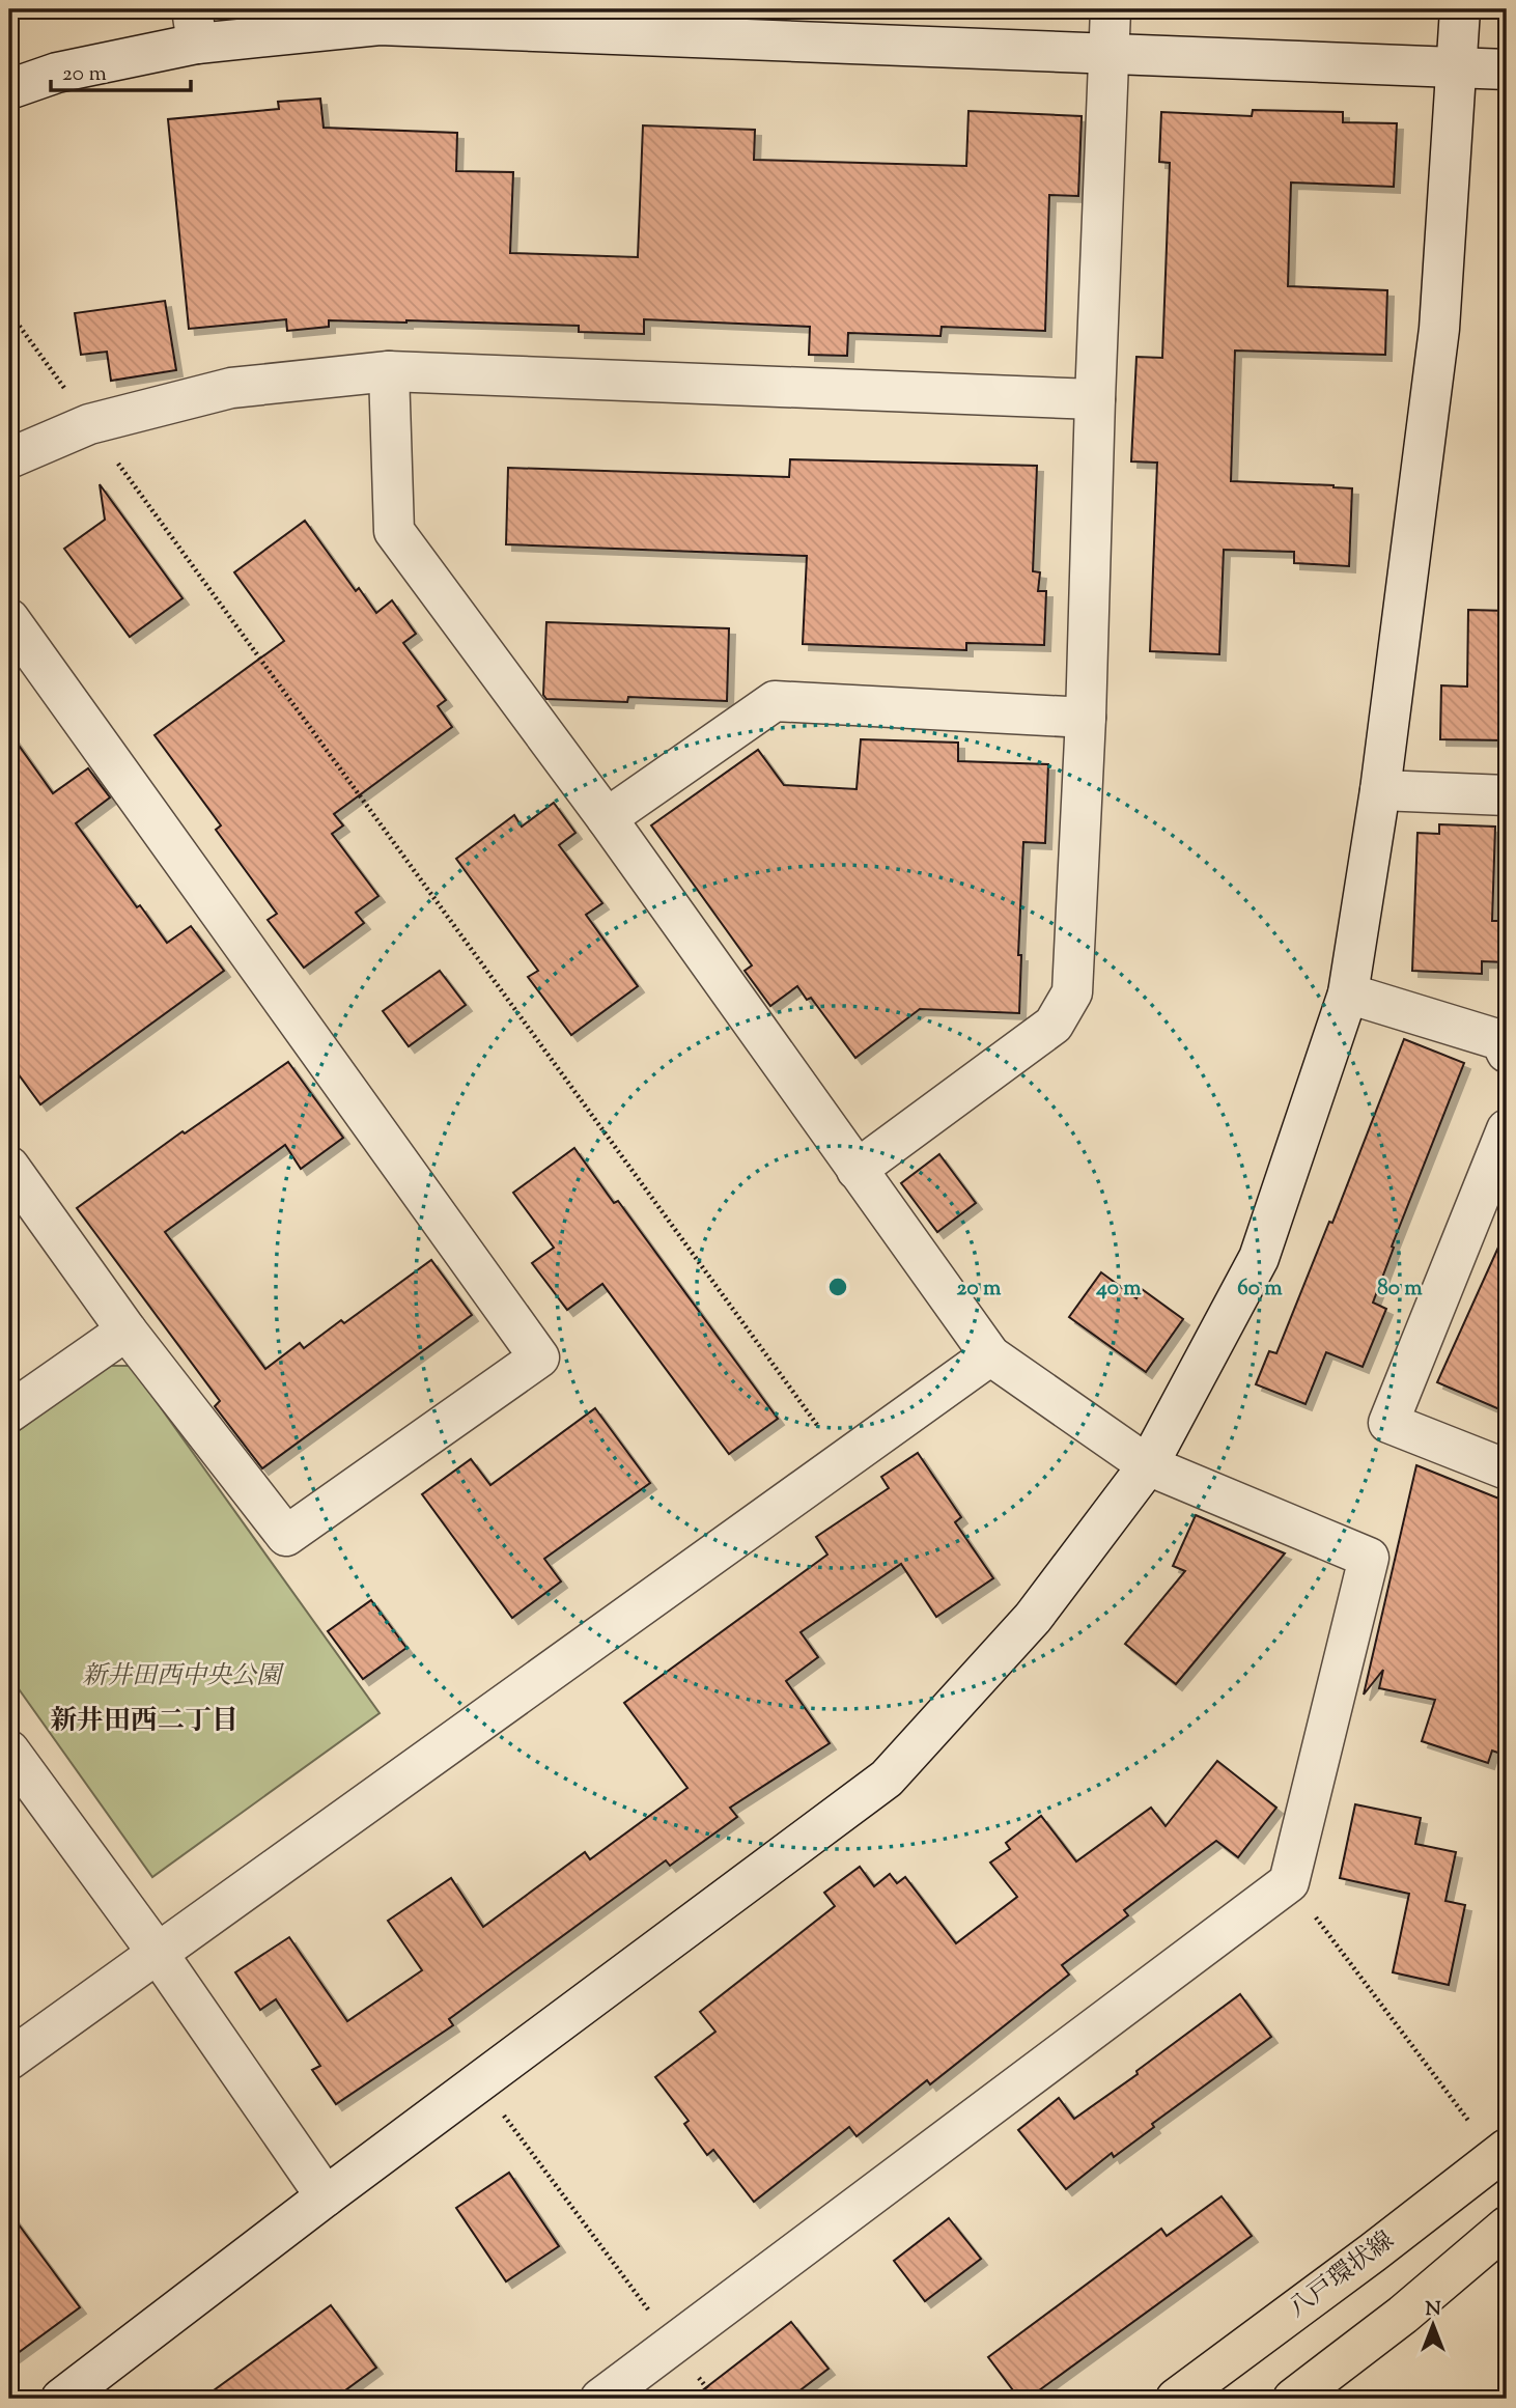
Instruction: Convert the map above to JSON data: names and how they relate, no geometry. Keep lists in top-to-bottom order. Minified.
{"streets":{"main road":["八戸環状線"]},"districts":["新井田西二丁目"],"parks":["新井田西中央公園"],"scale_bar":"20 m","north":"top","rings":["20 m","40 m","60 m","80 m"]}
